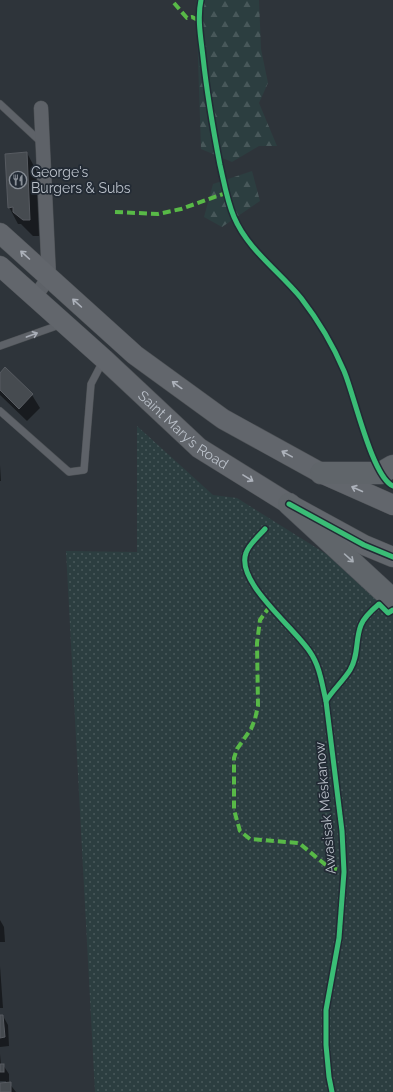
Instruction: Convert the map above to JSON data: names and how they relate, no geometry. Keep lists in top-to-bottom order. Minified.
{"streets":{"main road":["Saint Mary’s Road"],"cycle path":["Awasisak Mēskanow"]},"places":{"restaurant":["George's Burgers & Subs"]}}
